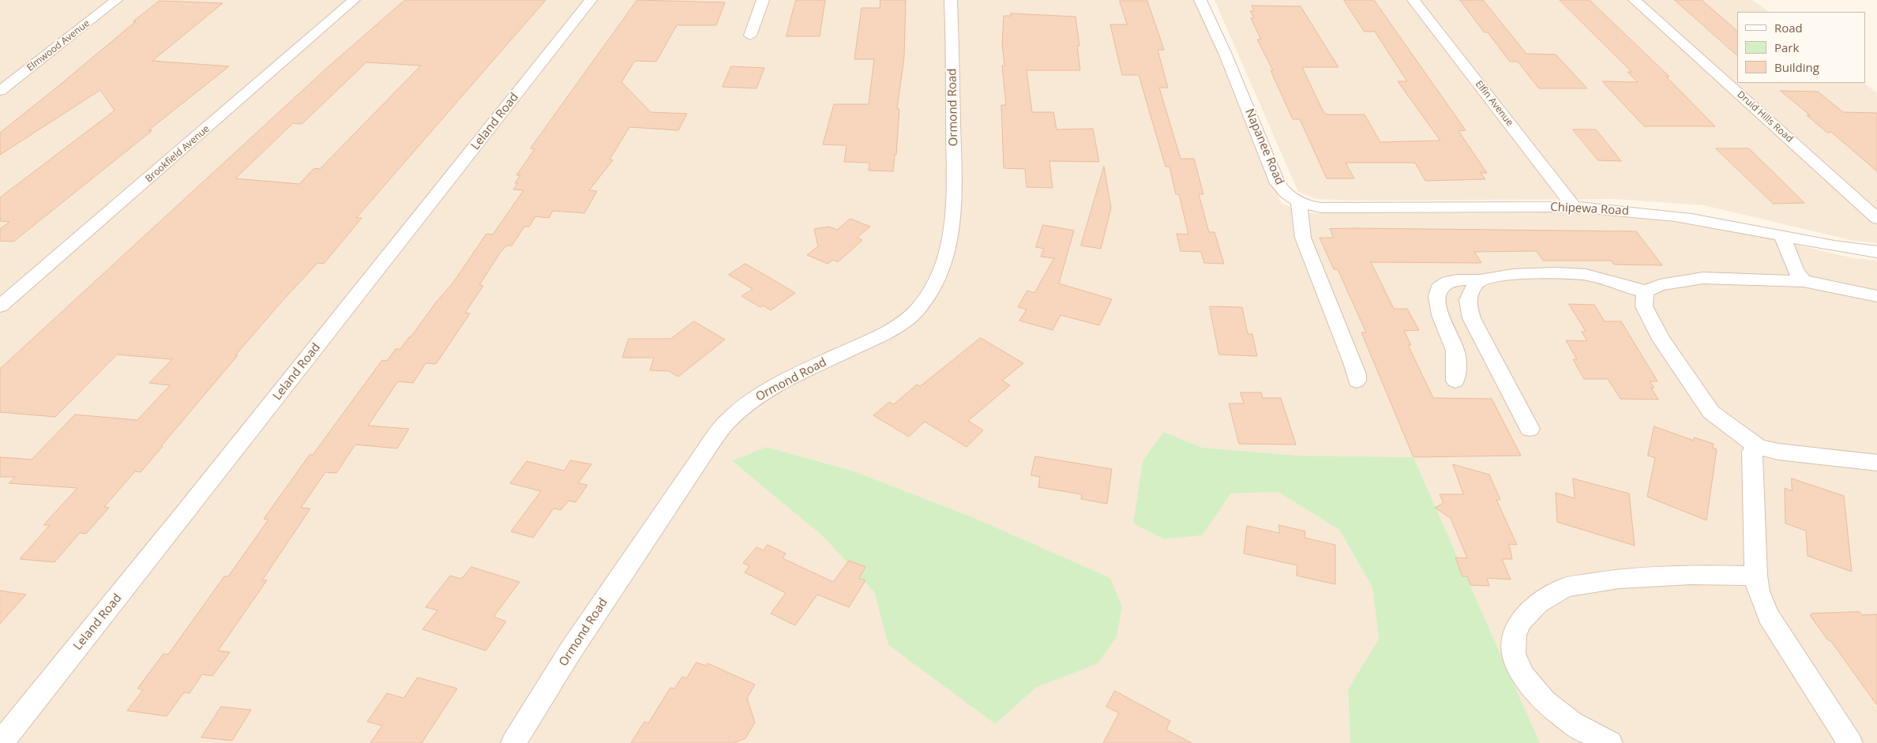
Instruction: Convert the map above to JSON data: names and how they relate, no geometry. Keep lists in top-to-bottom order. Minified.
{"streets":{"street":["Elmwood Avenue","Elfin Avenue","Ormond Road","Druid Hills Road","Leland Road","Napanee Road","Brookfield Avenue","Chipewa Road"]},"crossings":[["Elfin Avenue","Chipewa Road"],["Napanee Road","Chipewa Road"]],"legend":["Road","Park","Building"]}
